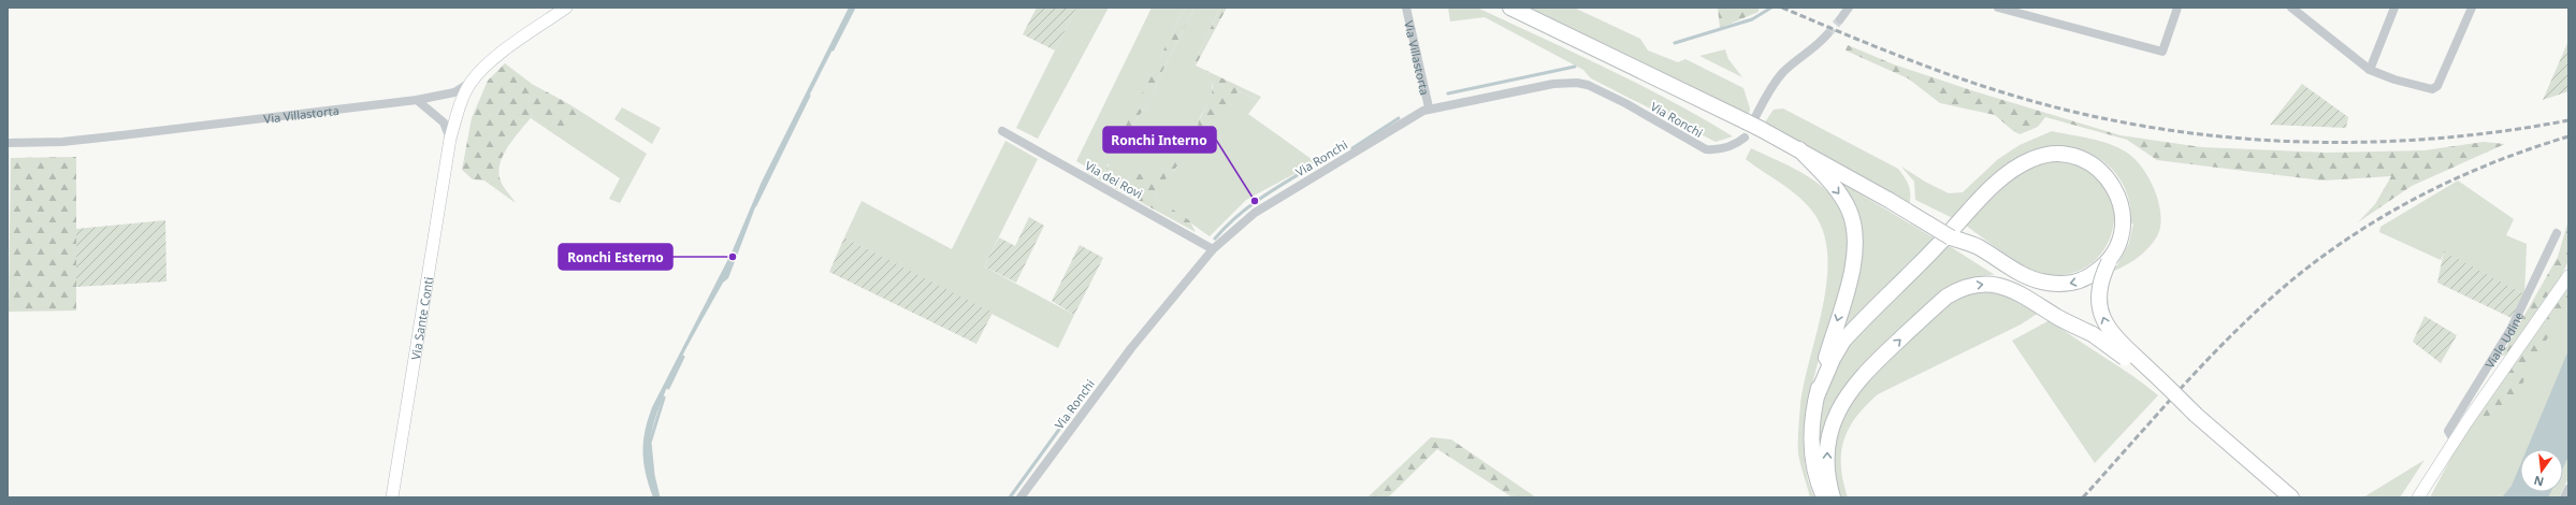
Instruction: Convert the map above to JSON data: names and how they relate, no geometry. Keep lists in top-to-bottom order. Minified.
{"streets":{"street":["Via Villastorta","Via Ronchi","Via dei Rovi","Via Sante Conti","Viale Udine"]},"crossings":[["Via Villastorta","Via Ronchi"],["Via Villastorta","Via Sante Conti"],["Via Ronchi","Via dei Rovi"]],"places":["Ronchi Interno","Ronchi Esterno"],"north":"bottom"}
